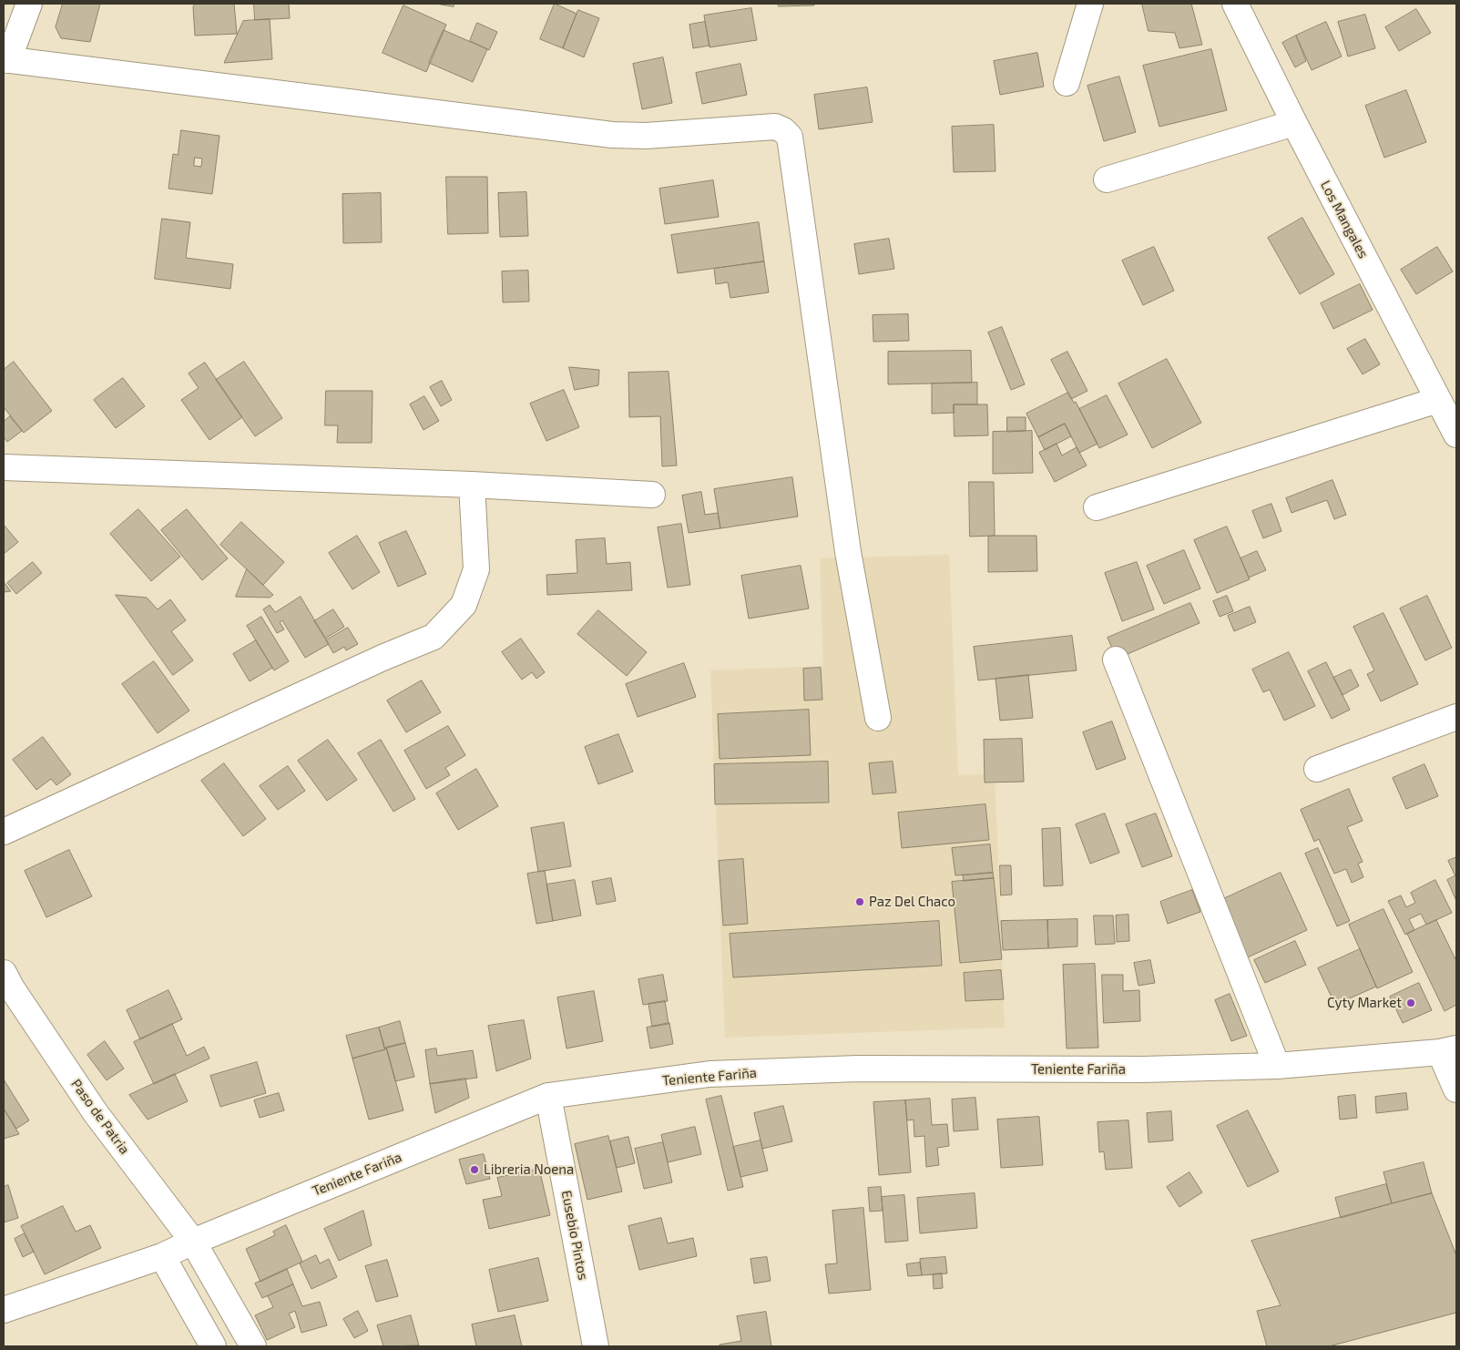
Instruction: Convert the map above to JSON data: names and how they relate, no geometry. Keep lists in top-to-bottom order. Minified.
{"streets":{"street":["Los Mangales","Teniente Fariña","Paso de Patria","Eusebio Pintos"]},"crossings":[["Teniente Fariña","Paso de Patria"],["Teniente Fariña","Eusebio Pintos"]],"places":["Paz Del Chaco","Cyty Market","Libreria Noena"]}
